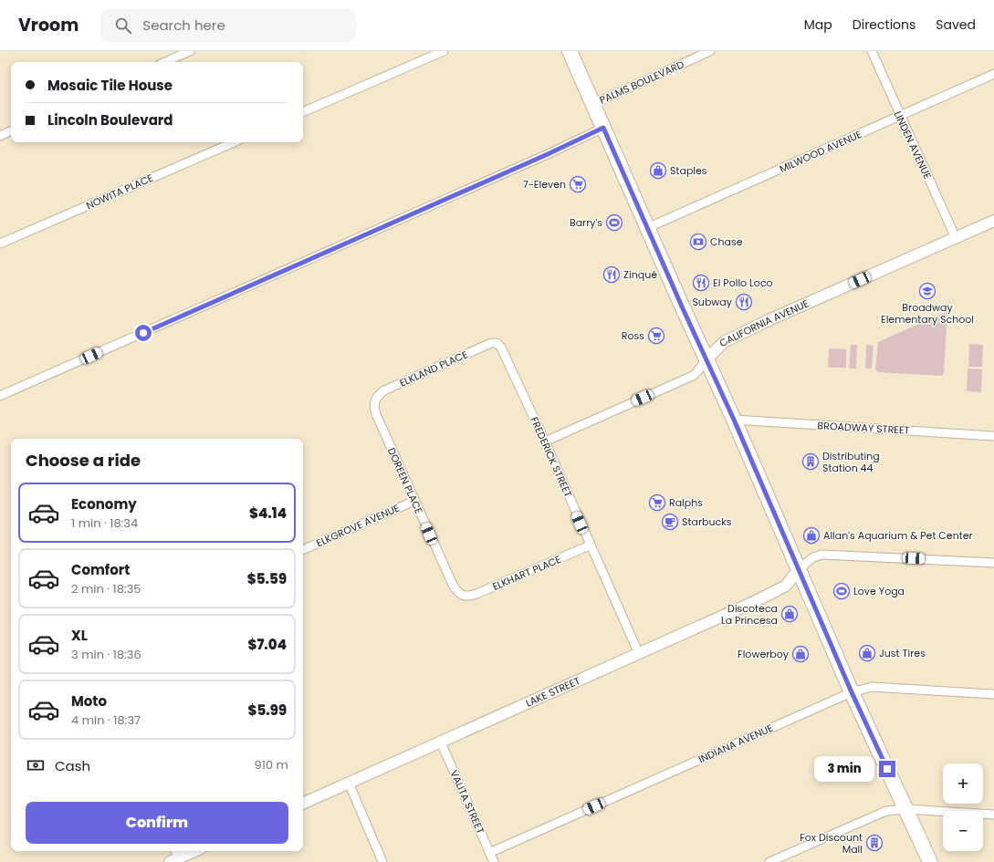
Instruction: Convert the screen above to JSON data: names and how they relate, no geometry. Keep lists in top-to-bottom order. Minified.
{"streets":{"street":["PALMS BOULEVARD","LINDEN AVENUE","MILWOOD AVENUE","NOWITA PLACE","CALIFORNIA AVENUE","ELKLAND PLACE","BROADWAY STREET","FREDERICK STREET","DOREEN PLACE","ELKGROVE AVENUE","ELKHART PLACE","LAKE STREET","INDIANA AVENUE","VALITA STREET"]},"crossings":[["LINDEN AVENUE","MILWOOD AVENUE"],["LINDEN AVENUE","CALIFORNIA AVENUE"],["CALIFORNIA AVENUE","FREDERICK STREET"],["ELKLAND PLACE","FREDERICK STREET"],["ELKLAND PLACE","DOREEN PLACE"],["FREDERICK STREET","ELKHART PLACE"],["FREDERICK STREET","LAKE STREET"],["DOREEN PLACE","ELKGROVE AVENUE"],["DOREEN PLACE","ELKHART PLACE"],["LAKE STREET","VALITA STREET"],["INDIANA AVENUE","VALITA STREET"]],"places":{"shop":["Staples","Allan's Aquarium & Pet Center","Discoteca La Princesa","Just Tires","Flowerboy"],"supermarket":["7-Eleven","Ross","Ralphs"],"sports":["Barry's","Love Yoga"],"bank":["Chase"],"restaurant":["Zinqué","El Pollo Loco","Subway"],"school or university":["Broadway Elementary School"],"building":["Distributing Station 44","Fox Discount Mall"],"cafe":["Starbucks"]},"page":{"header":"Vroom","search":"Search here","nav":["Map","Directions","Saved"],"banner":["Mosaic Tile House","Lincoln Boulevard"],"heading":"Choose a ride","list":[{"name":"Economy","note":"1 min · 18:34","value":"$4.14"},{"name":"Comfort","note":"2 min · 18:35","value":"$5.59"},{"name":"XL","note":"3 min · 18:36","value":"$7.04"},{"name":"Moto","note":"4 min · 18:37","value":"$5.99"}],"pay":["Cash","910 m"],"bubble":"3 min","map_buttons":["+","−"],"buttons":"Confirm"}}
